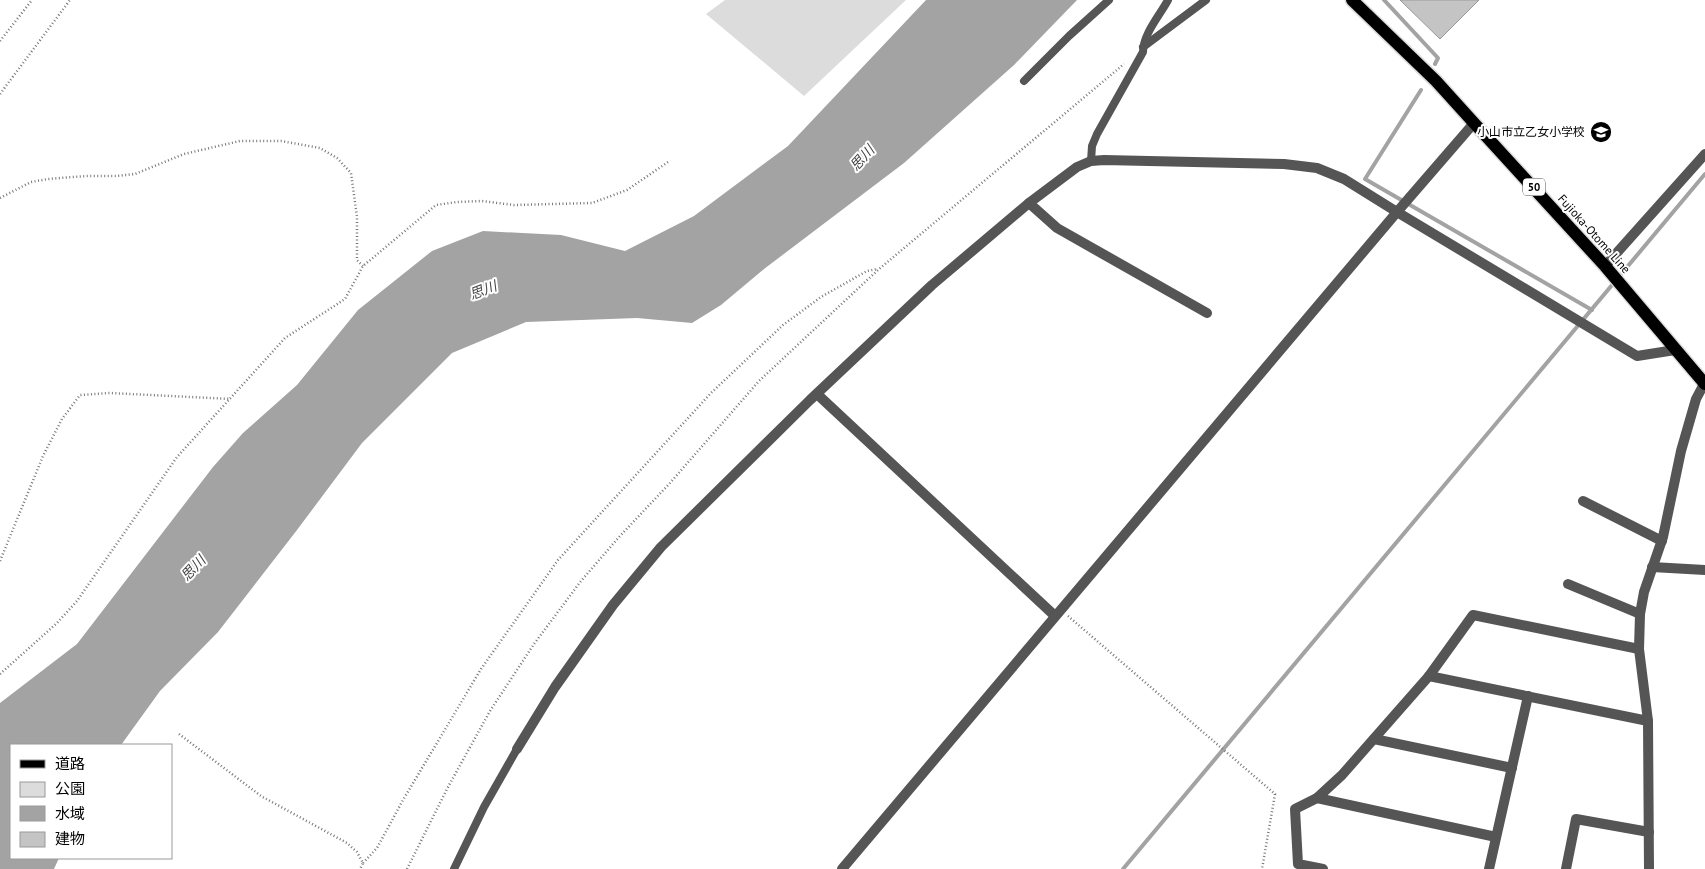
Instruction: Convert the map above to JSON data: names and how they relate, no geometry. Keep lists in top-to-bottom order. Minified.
{"streets":{"main road":["50","Fujioka-Otome Line"]},"water":["思川"],"places":{"school or university":["小山市立乙女小学校"]},"legend":["道路","公園","水域","建物"]}
